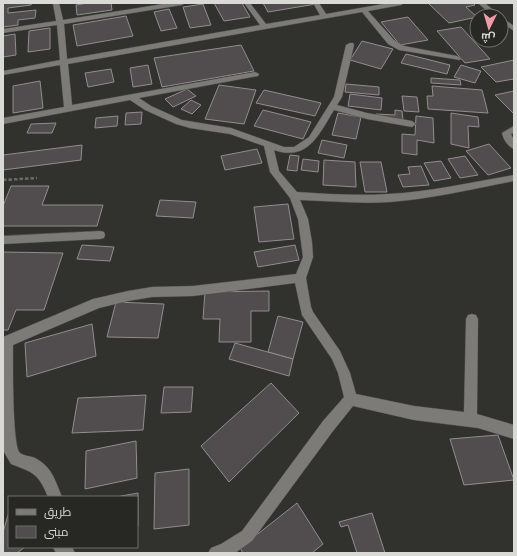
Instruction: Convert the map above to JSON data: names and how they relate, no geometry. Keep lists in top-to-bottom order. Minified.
{"legend":["طريق","مبنى"],"north":"bottom"}
